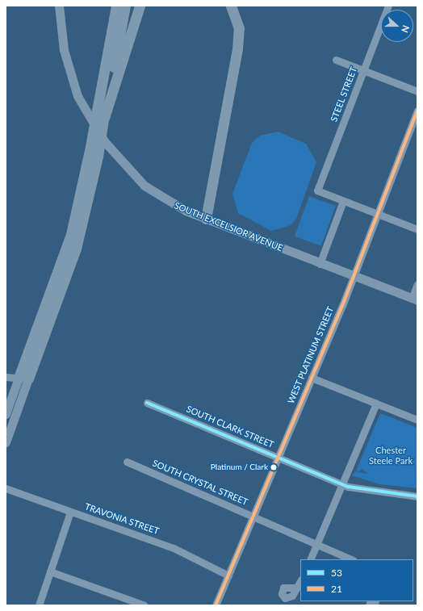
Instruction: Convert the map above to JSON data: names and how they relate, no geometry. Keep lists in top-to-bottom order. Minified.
{"streets":{"main road":["SOUTH EXCELSIOR AVENUE"],"street":["STEEL STREET","WEST PLATINUM STREET","SOUTH CLARK STREET","SOUTH CRYSTAL STREET","TRAVONIA STREET"]},"crossings":[["SOUTH EXCELSIOR AVENUE","WEST PLATINUM STREET"],["WEST PLATINUM STREET","SOUTH CLARK STREET"],["WEST PLATINUM STREET","SOUTH CRYSTAL STREET"],["WEST PLATINUM STREET","TRAVONIA STREET"]],"parks":["Chester Steele Park"],"places":["Platinum / Clark"],"lines":["transit line 21","transit line 53"],"legend":["53","21"],"north":"right"}
